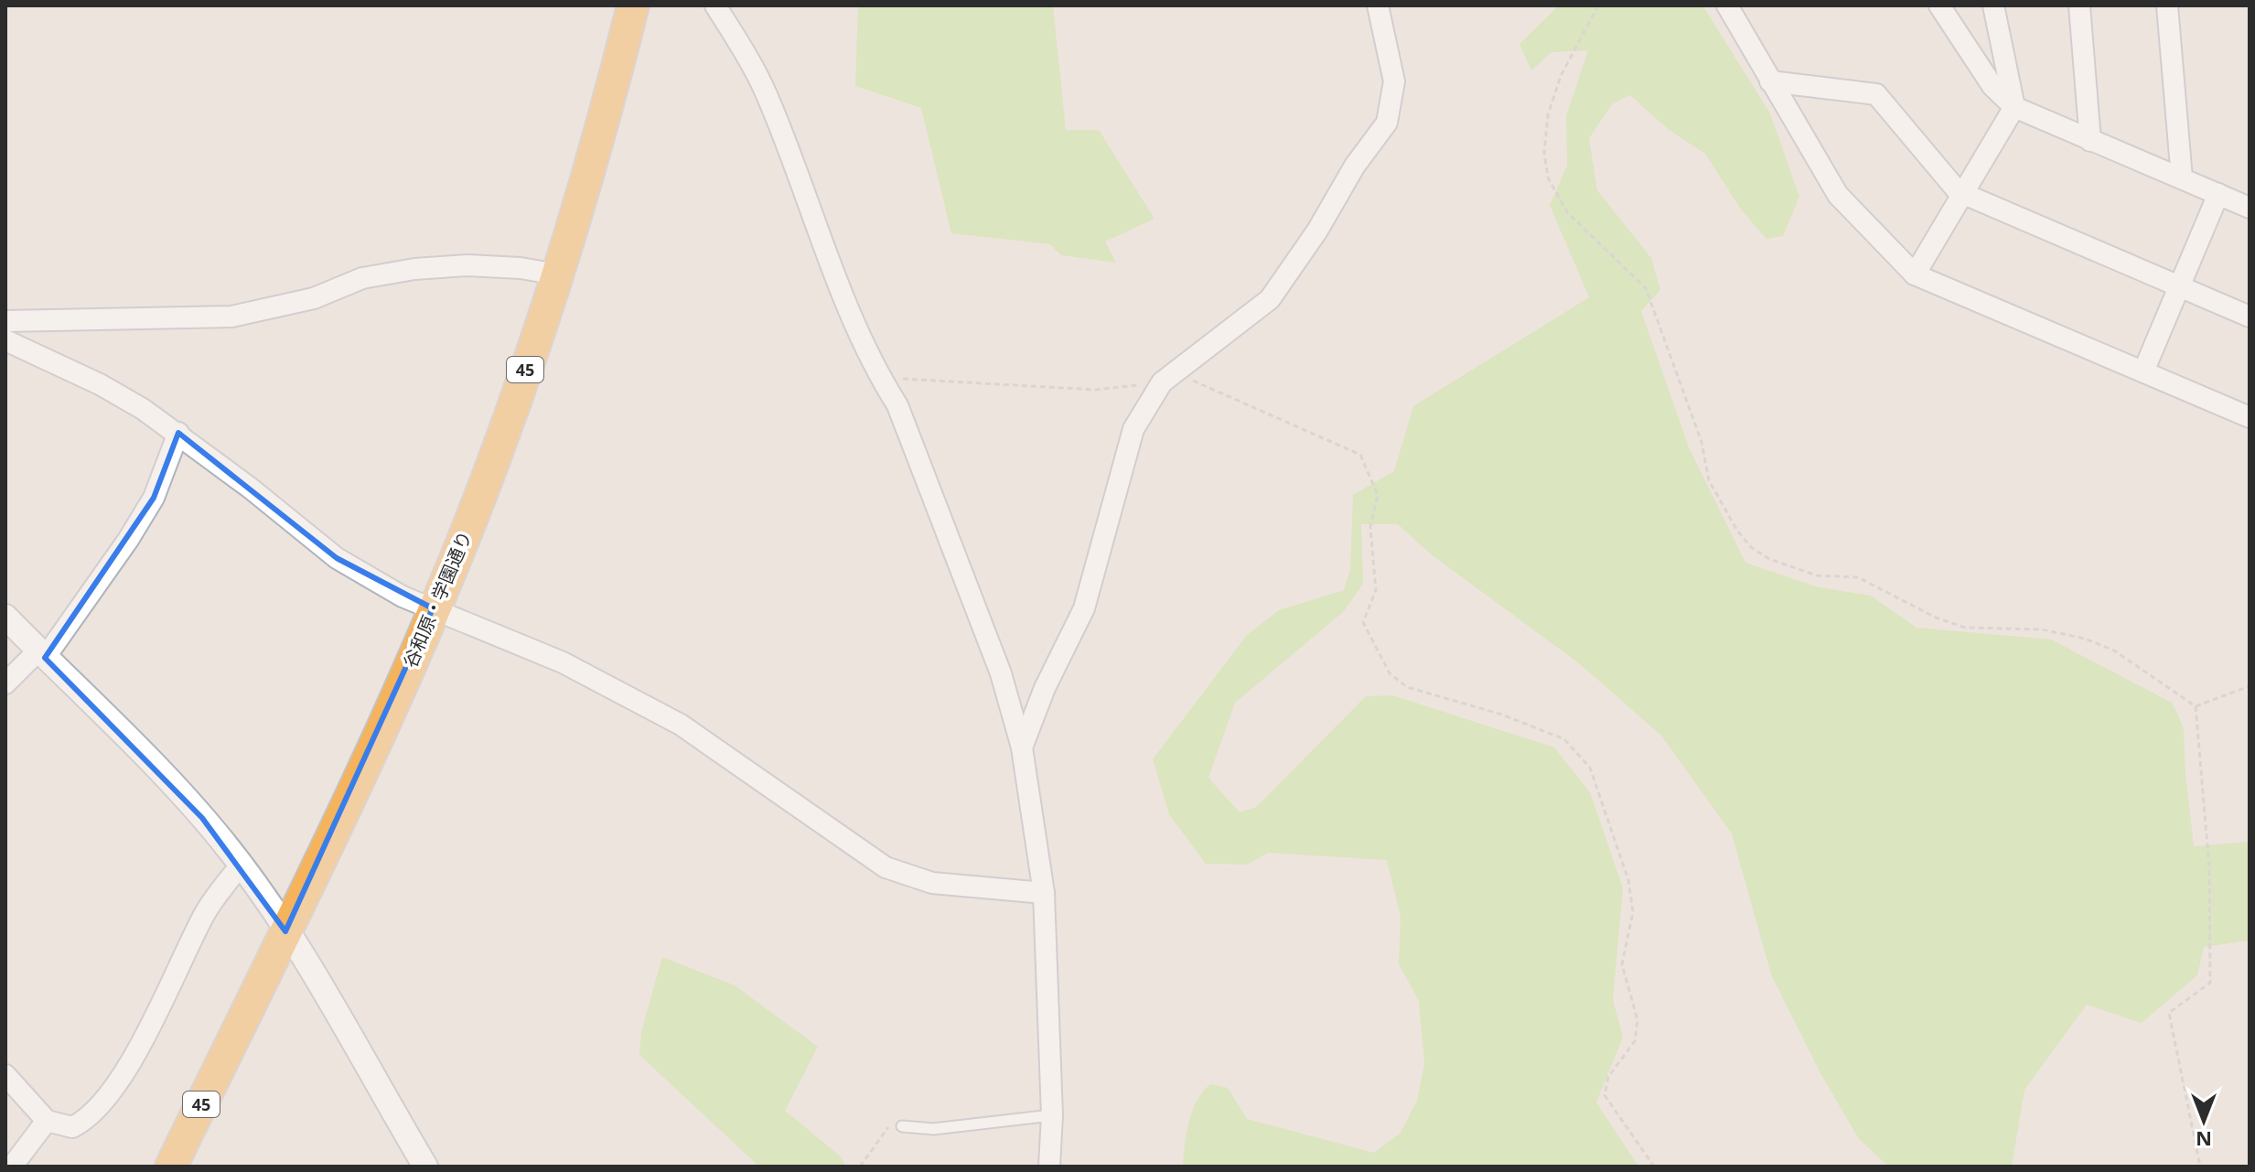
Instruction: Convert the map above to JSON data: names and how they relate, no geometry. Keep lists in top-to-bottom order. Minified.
{"streets":{"main road":["45","谷和原・学園通り"]},"north":"bottom"}
